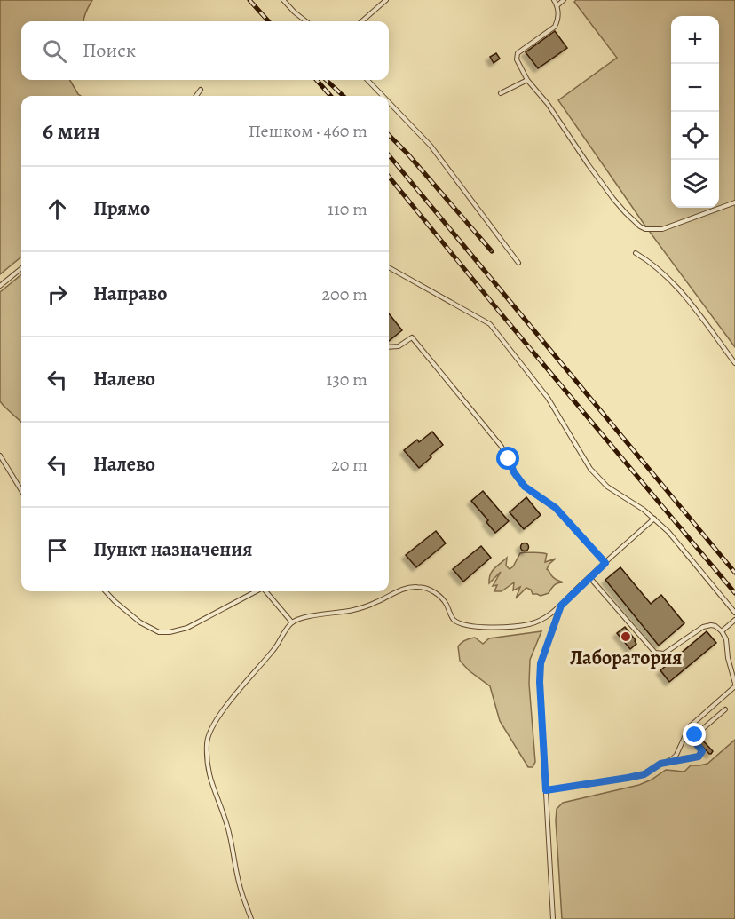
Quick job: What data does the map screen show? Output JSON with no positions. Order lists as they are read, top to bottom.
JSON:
{
  "places": ["Лаборатория"],
  "page": {
    "map_buttons": ["+", "−"],
    "search": "Поиск",
    "heading": ["6 мин", "Пешком · 460 m"],
    "list": [
      ["Прямо", "110 m"],
      ["Направо", "200 m"],
      ["Налево", "130 m"],
      ["Налево", "20 m"],
      "Пункт назначения"
    ]
  }
}
